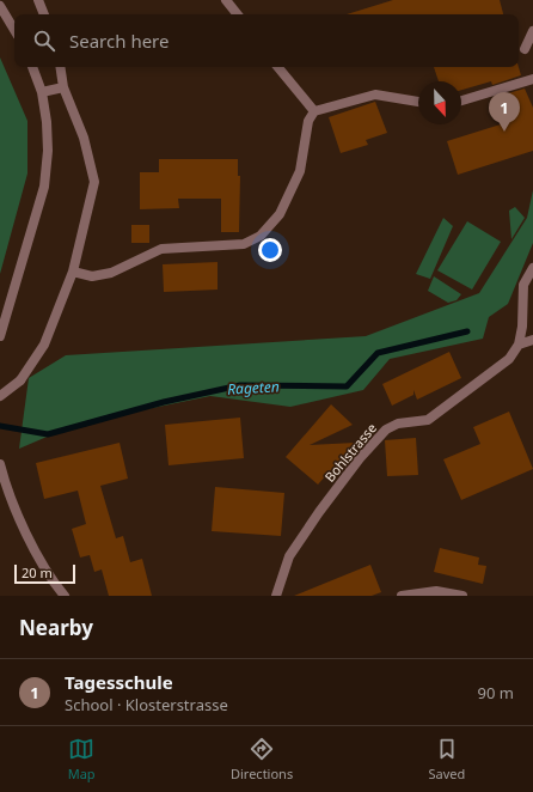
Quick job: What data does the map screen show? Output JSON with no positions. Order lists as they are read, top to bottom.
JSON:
{
  "streets": {
    "street": ["Bohlstrasse"]
  },
  "water": ["Rageten"],
  "scale_bar": "20 m",
  "north": "bottom",
  "page": {
    "search": "Search here",
    "pins": "1",
    "scale": "20 m",
    "heading": "Nearby",
    "list": [
      {
        "mark": "1",
        "name": "Tagesschule",
        "note": "School · Klosterstrasse",
        "value": "90 m"
      }
    ],
    "nav": ["Map", "Directions", "Saved"]
  }
}
